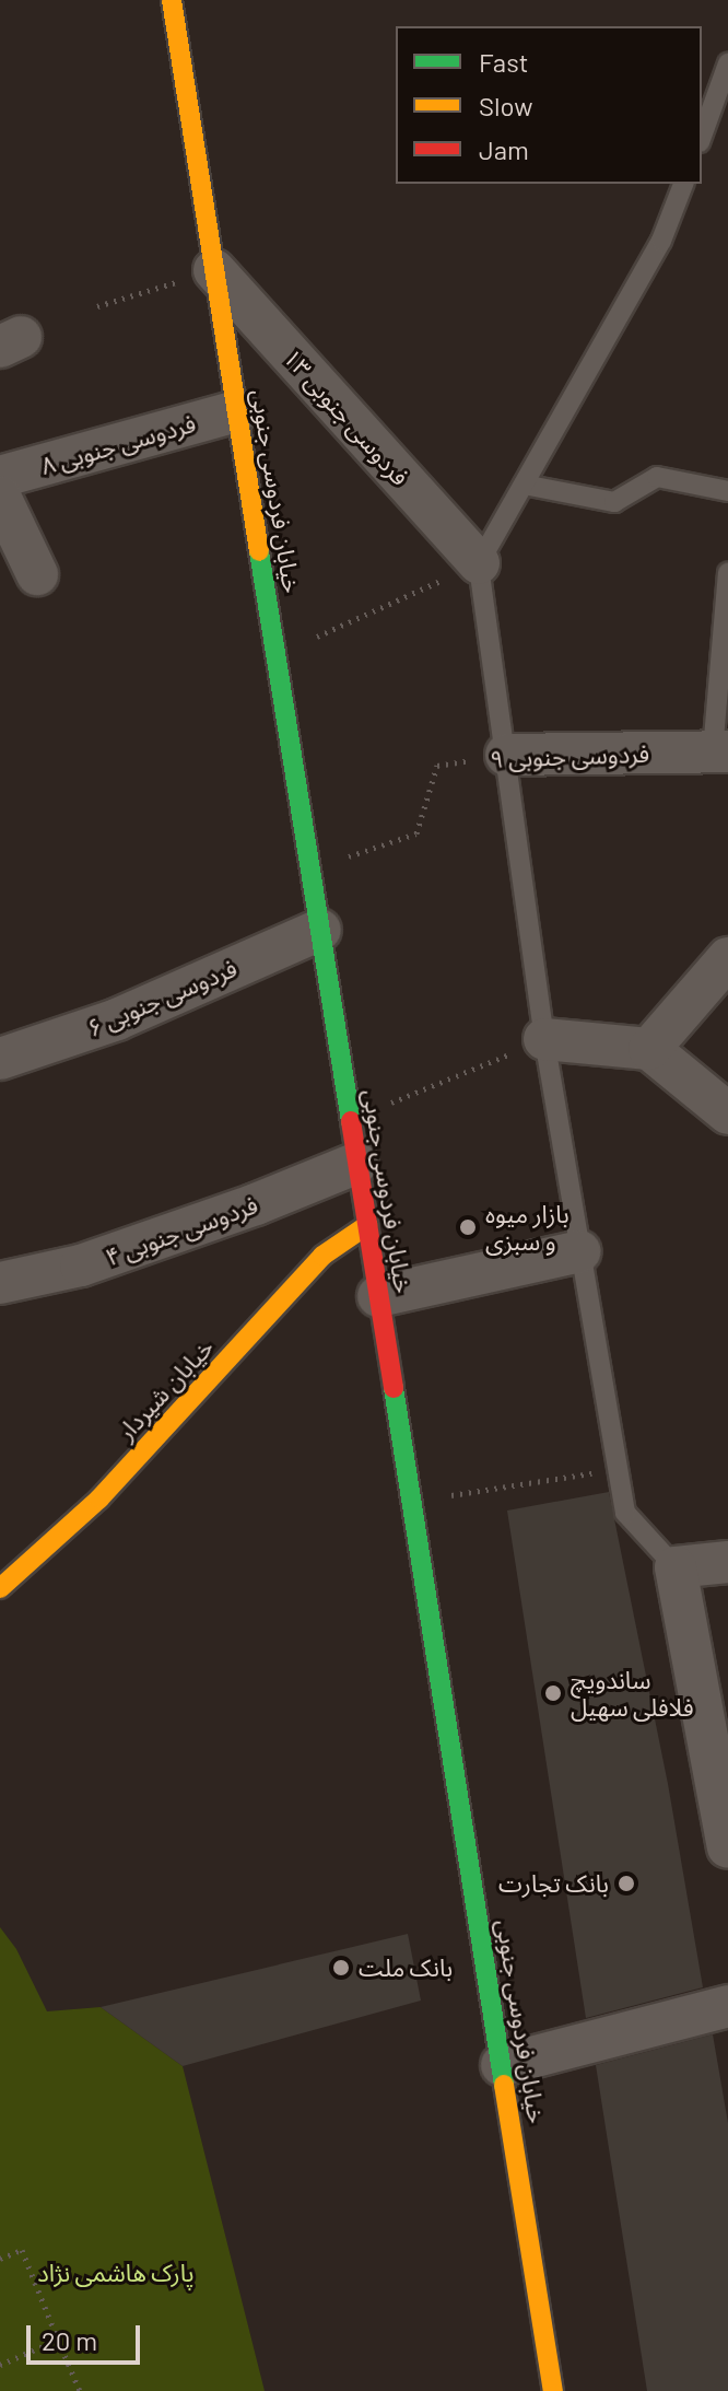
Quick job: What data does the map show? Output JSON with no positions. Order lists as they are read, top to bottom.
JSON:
{
  "streets": {
    "main road": ["خیابان فردوسی جنوبی", "خیابان شیردار"],
    "street": [
      "فردوسی جنوبی ۱۳",
      "فردوسی جنوبی ۸",
      "فردوسی جنوبی ۹",
      "فردوسی جنوبی ۶",
      "فردوسی جنوبی ۴"
    ]
  },
  "crossings": [
    ["فردوسی جنوبی ۱۳", "خیابان فردوسی جنوبی"],
    ["فردوسی جنوبی ۸", "خیابان فردوسی جنوبی"],
    ["خیابان فردوسی جنوبی", "فردوسی جنوبی ۹"],
    ["خیابان فردوسی جنوبی", "فردوسی جنوبی ۶"],
    ["خیابان فردوسی جنوبی", "فردوسی جنوبی ۴"],
    ["خیابان فردوسی جنوبی", "خیابان شیردار"]
  ],
  "parks": ["پارک هاشمی نژاد"],
  "places": [
    "بازار میوه و سبزی",
    "ساندویچ فلافلی سهیل",
    "بانک تجارت",
    "بانک ملت"
  ],
  "legend": ["Fast", "Slow", "Jam"],
  "scale_bar": "20 m"
}
